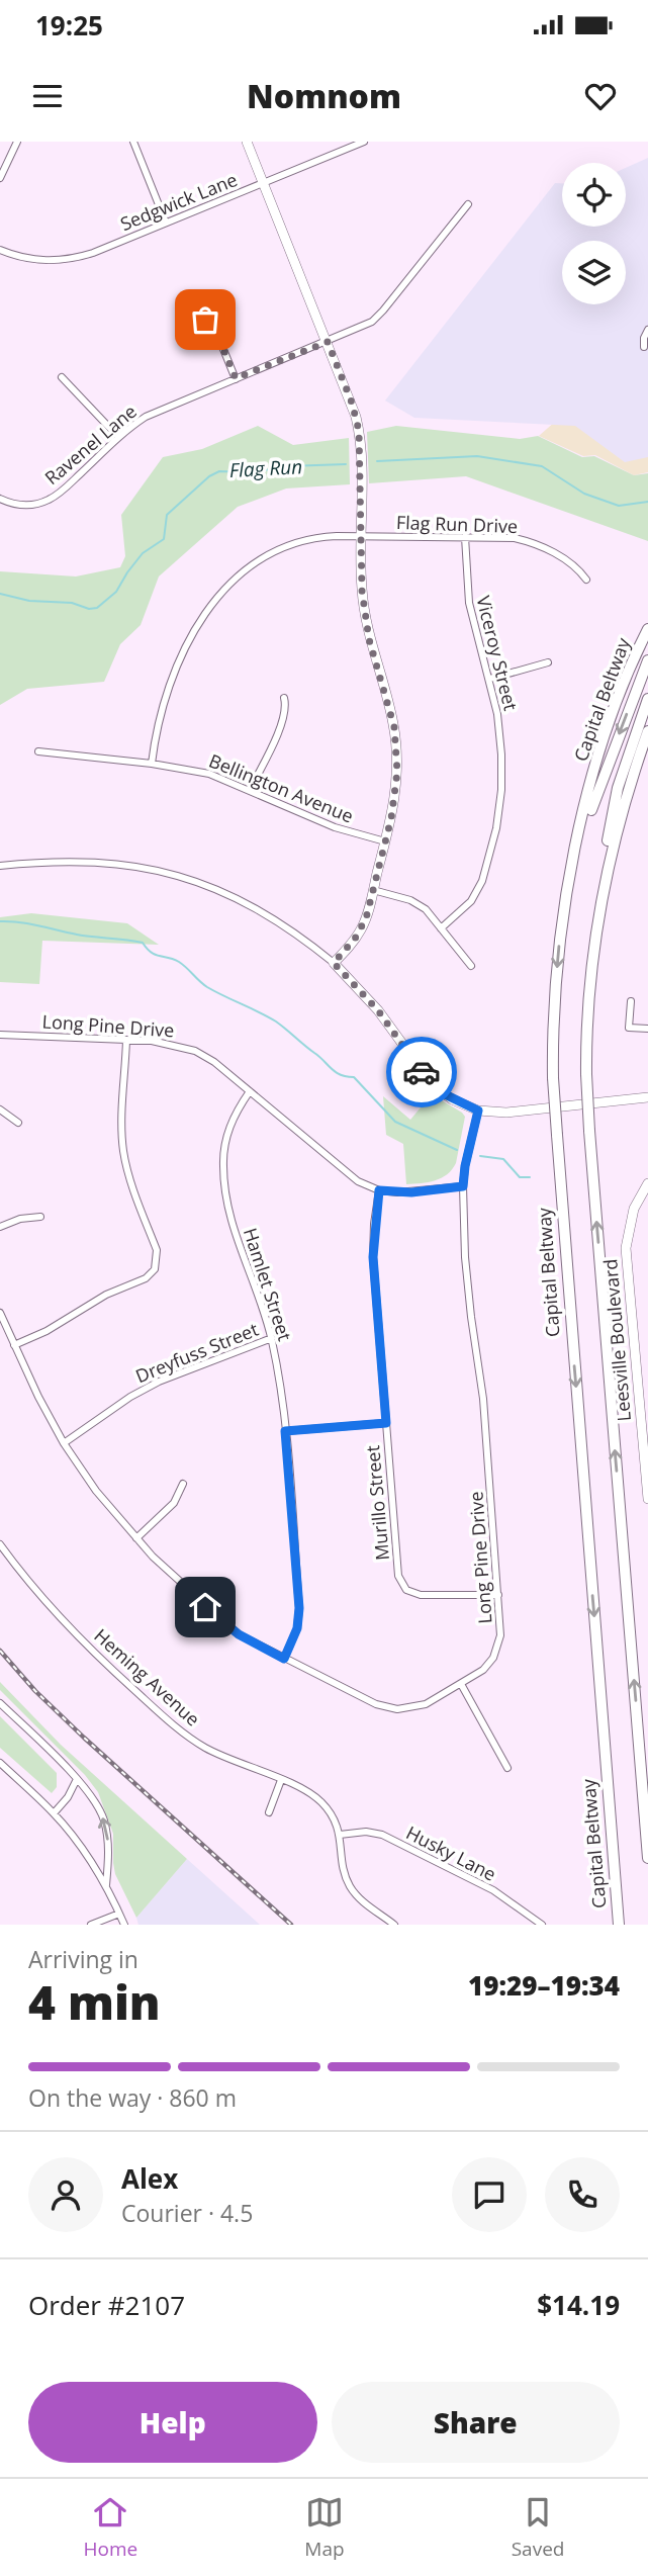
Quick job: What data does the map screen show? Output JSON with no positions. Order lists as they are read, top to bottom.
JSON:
{
  "streets": {
    "highway": ["Capital Beltway"],
    "street": [
      "Sedgwick Lane",
      "Ravenel Lane",
      "Flag Run Drive",
      "Viceroy Street",
      "Bellington Avenue",
      "Long Pine Drive",
      "Hamlet Street",
      "Leesville Boulevard",
      "Dreyfuss Street",
      "Murillo Street",
      "Heming Avenue",
      "Husky Lane"
    ]
  },
  "crossings": [
    ["Flag Run Drive", "Viceroy Street"],
    ["Flag Run Drive", "Bellington Avenue"],
    ["Long Pine Drive", "Hamlet Street"],
    ["Long Pine Drive", "Dreyfuss Street"],
    ["Long Pine Drive", "Murillo Street"],
    ["Hamlet Street", "Dreyfuss Street"],
    ["Heming Avenue", "Husky Lane"]
  ],
  "water": ["Flag Run"],
  "page": {
    "status": "19:25",
    "header": "Nomnom",
    "heading": ["4 min", "Arriving in", "19:29–19:34"],
    "panel": [
      "Alex",
      "Courier · 4.5",
      "Order #2107",
      "$14.19"
    ],
    "bar": "On the way · 860 m",
    "buttons": ["Help", "Share"],
    "tabs": ["Home", "Map", "Saved"]
  }
}
